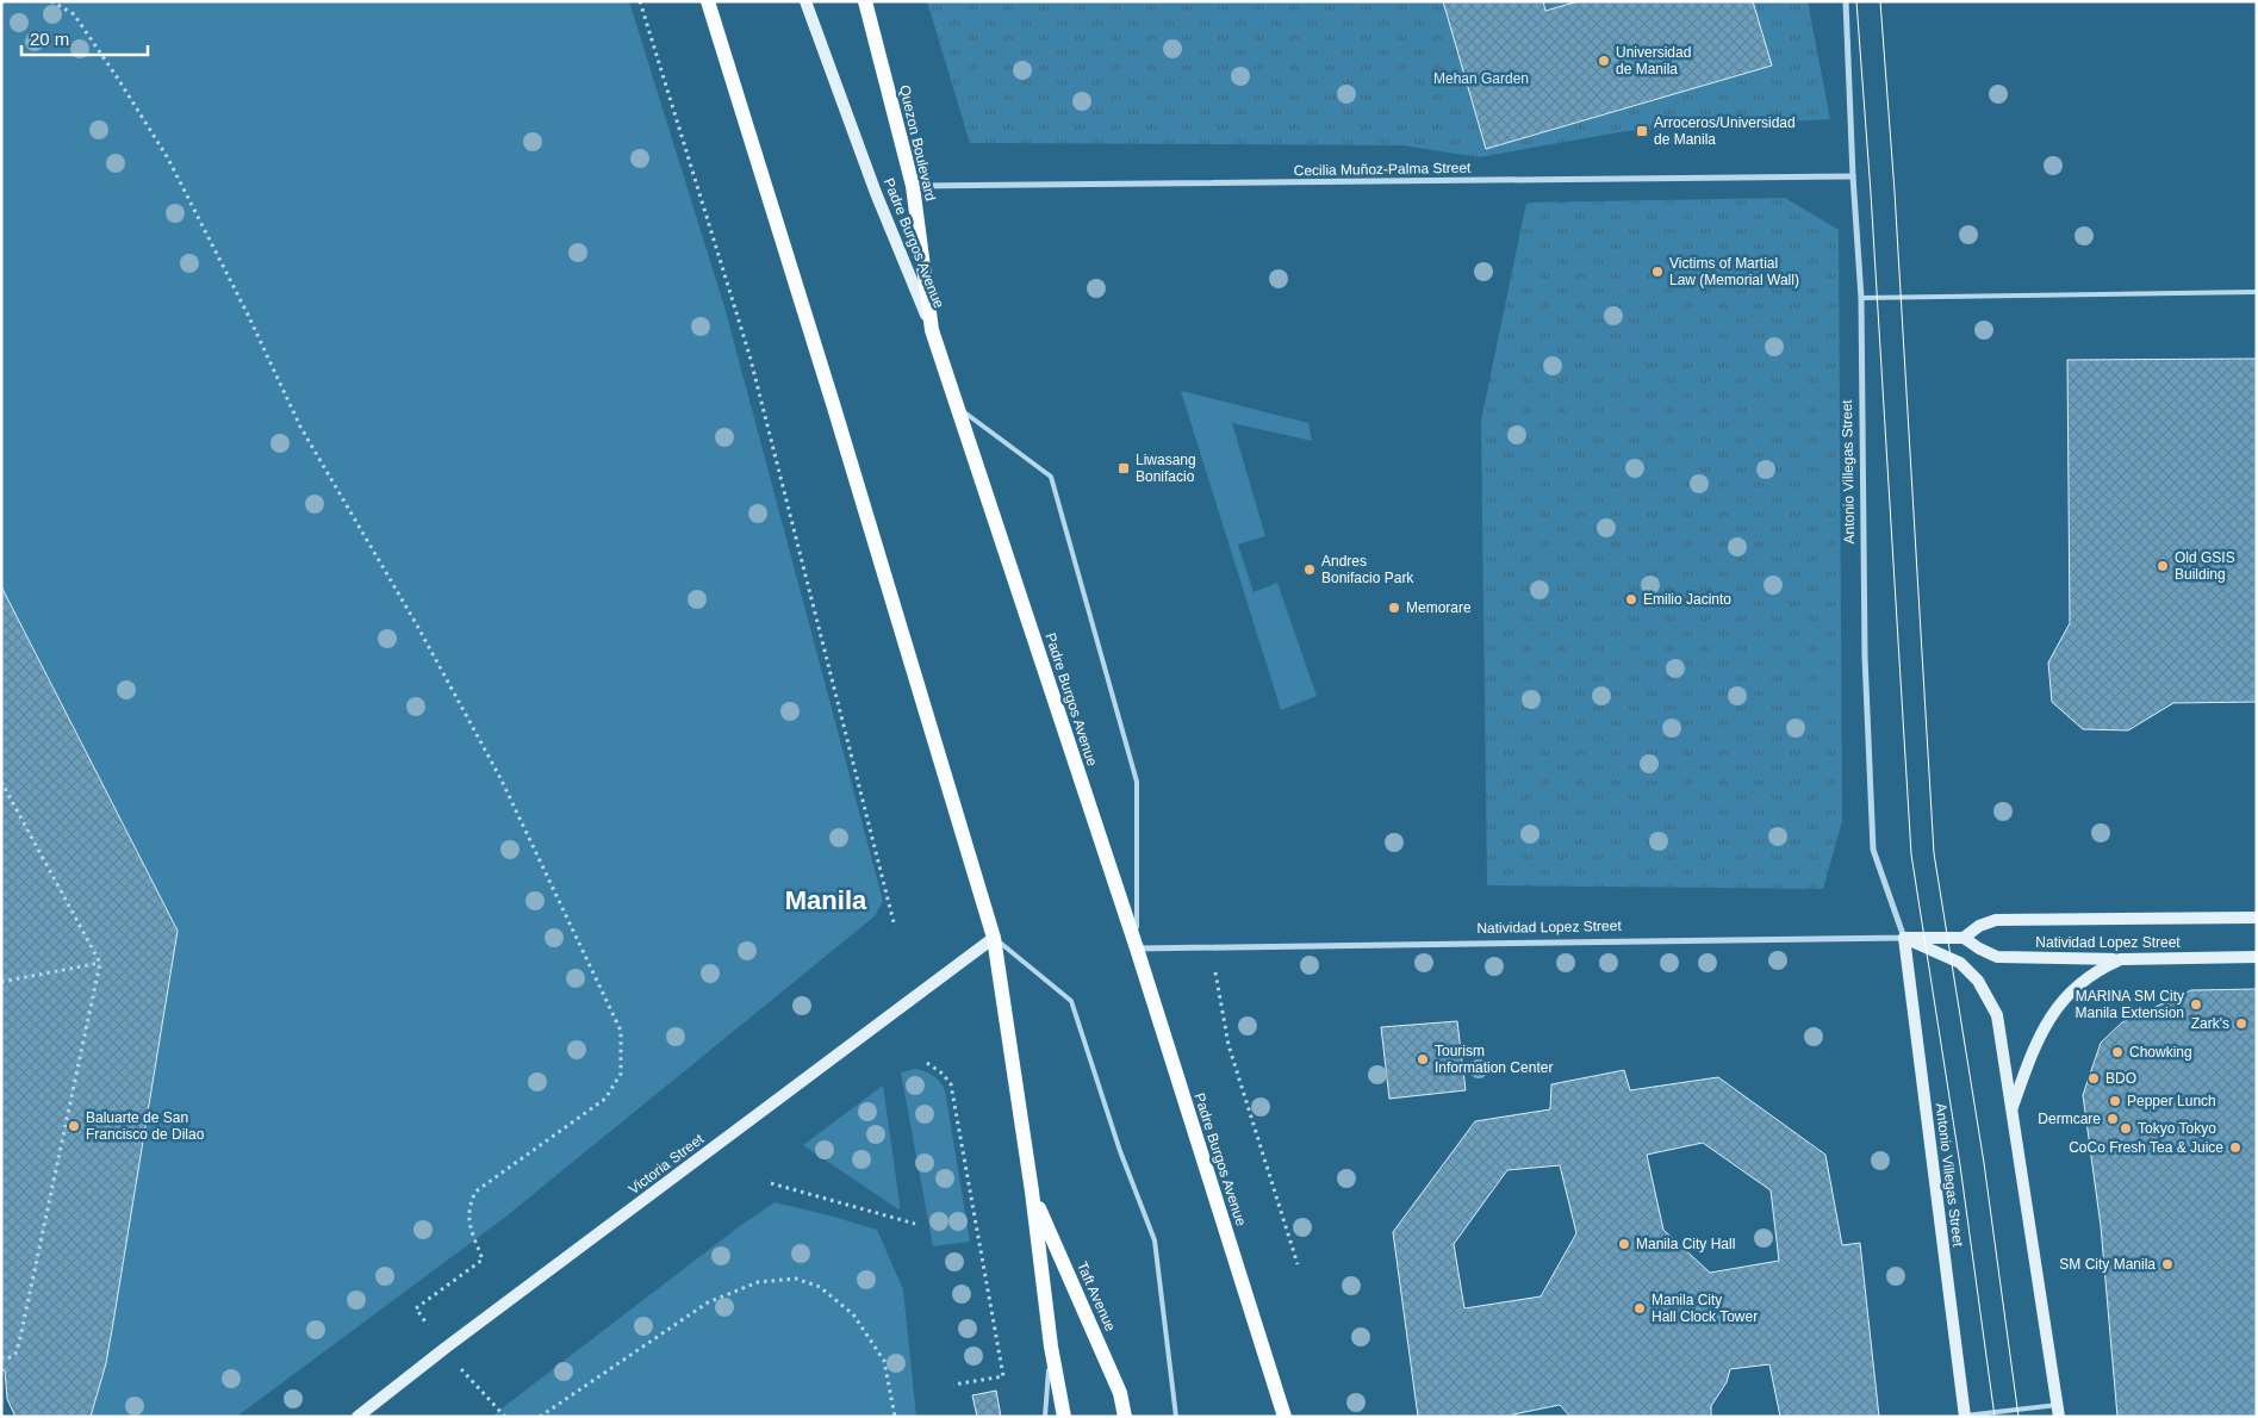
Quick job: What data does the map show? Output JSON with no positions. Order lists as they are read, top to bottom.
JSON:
{
  "streets": {
    "main road": ["Quezon Boulevard", "Padre Burgos Avenue", "Taft Avenue"],
    "street": [
      "Cecilia Muñoz-Palma Street",
      "Antonio Villegas Street",
      "Natividad Lopez Street",
      "Victoria Street"
    ]
  },
  "crossings": [
    ["Quezon Boulevard", "Cecilia Muñoz-Palma Street"],
    ["Quezon Boulevard", "Padre Burgos Avenue"],
    ["Cecilia Muñoz-Palma Street", "Antonio Villegas Street"],
    ["Padre Burgos Avenue", "Natividad Lopez Street"],
    ["Antonio Villegas Street", "Natividad Lopez Street"]
  ],
  "districts": ["Manila"],
  "parks": ["Mehan Garden"],
  "places": {
    "other": [
      "Universidad de Manila",
      "Victims of Martial Law (Memorial Wall)",
      "Old GSIS Building",
      "Andres Bonifacio Park",
      "Emilio Jacinto",
      "Memorare",
      "MARINA SM City Manila Extension",
      "Zark's",
      "Chowking",
      "Tourism Information Center",
      "BDO",
      "Pepper Lunch",
      "Dermcare",
      "Baluarte de San Francisco de Dilao",
      "Tokyo Tokyo",
      "CoCo Fresh Tea & Juice",
      "Manila City Hall",
      "SM City Manila",
      "Manila City Hall Clock Tower"
    ],
    "transit": ["Arroceros/Universidad de Manila", "Liwasang Bonifacio"]
  },
  "scale_bar": "20 m"
}
